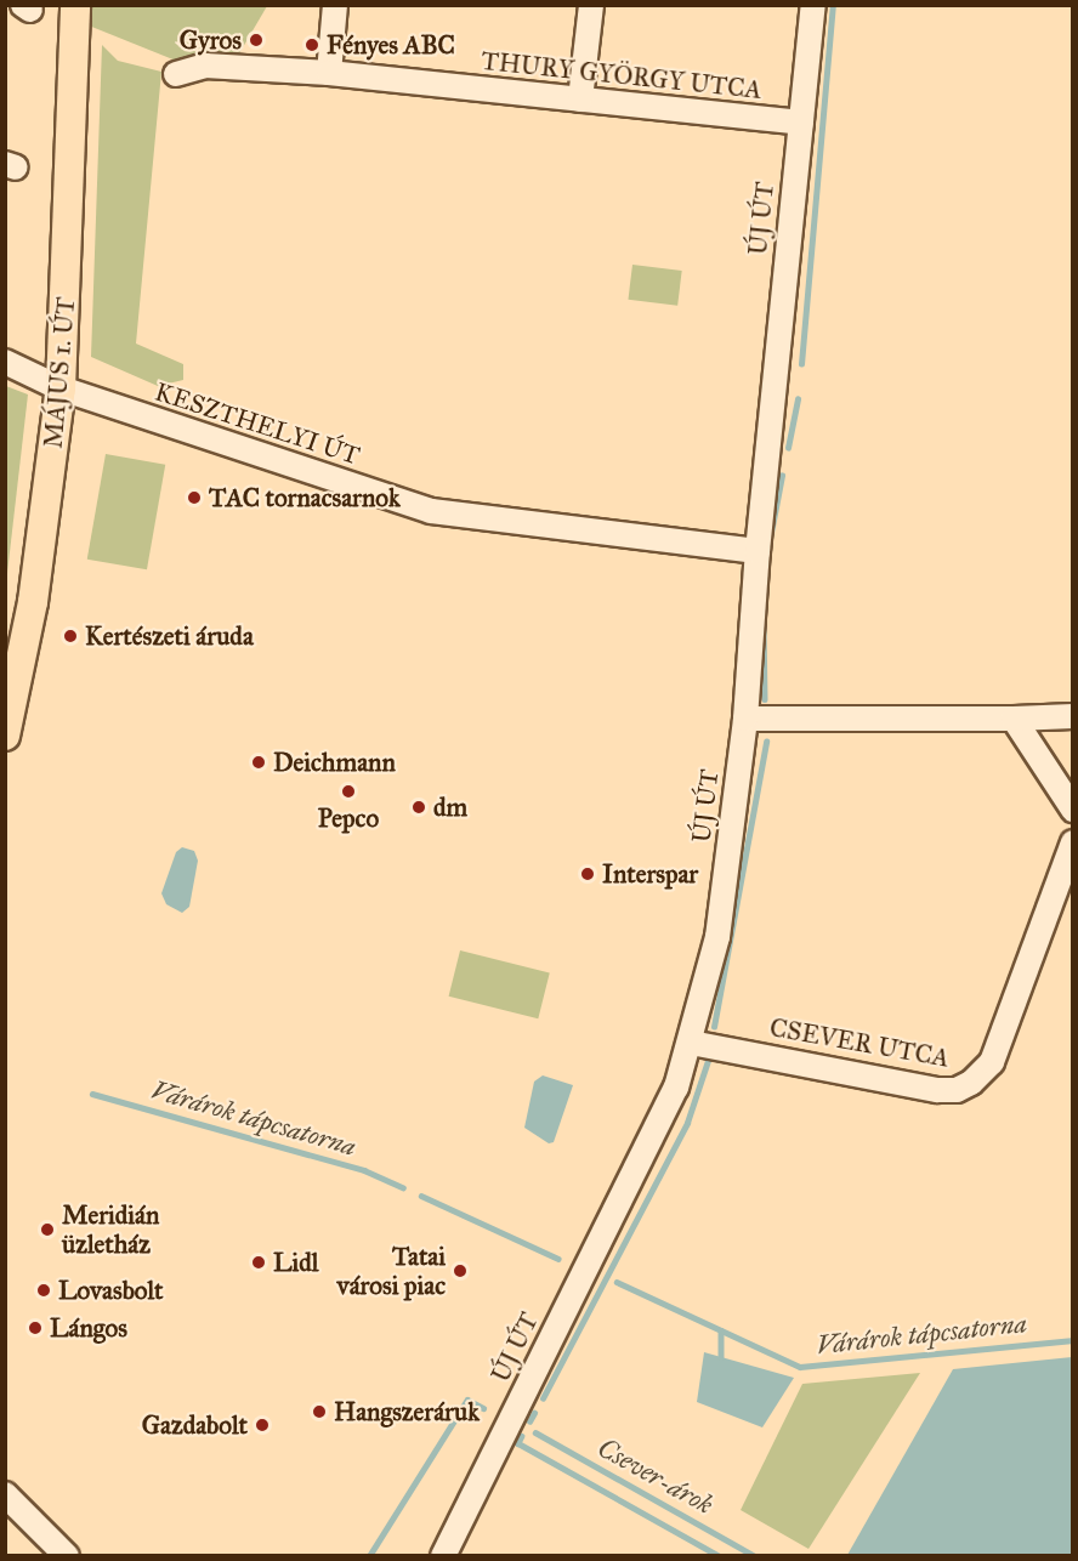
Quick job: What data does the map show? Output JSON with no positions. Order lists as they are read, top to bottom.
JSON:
{
  "streets": {
    "main road": ["MÁJUS 1. ÚT"],
    "street": [
      "THURY GYÖRGY UTCA",
      "ÚJ ÚT",
      "KESZTHELYI ÚT",
      "CSEVER UTCA"
    ]
  },
  "crossings": [
    ["THURY GYÖRGY UTCA", "ÚJ ÚT"],
    ["ÚJ ÚT", "KESZTHELYI ÚT"],
    ["ÚJ ÚT", "CSEVER UTCA"],
    ["MÁJUS 1. ÚT", "KESZTHELYI ÚT"]
  ],
  "water": ["Várárok tápcsatorna", "Csever-árok"],
  "places": [
    "Gyros",
    "Fényes ABC",
    "TAC tornacsarnok",
    "Kertészeti áruda",
    "Deichmann",
    "Pepco",
    "dm",
    "Interspar",
    "Meridián üzletház",
    "Lidl",
    "Tatai városi piac",
    "Lovasbolt",
    "Lángos",
    "Hangszeráruk",
    "Gazdabolt"
  ]
}
